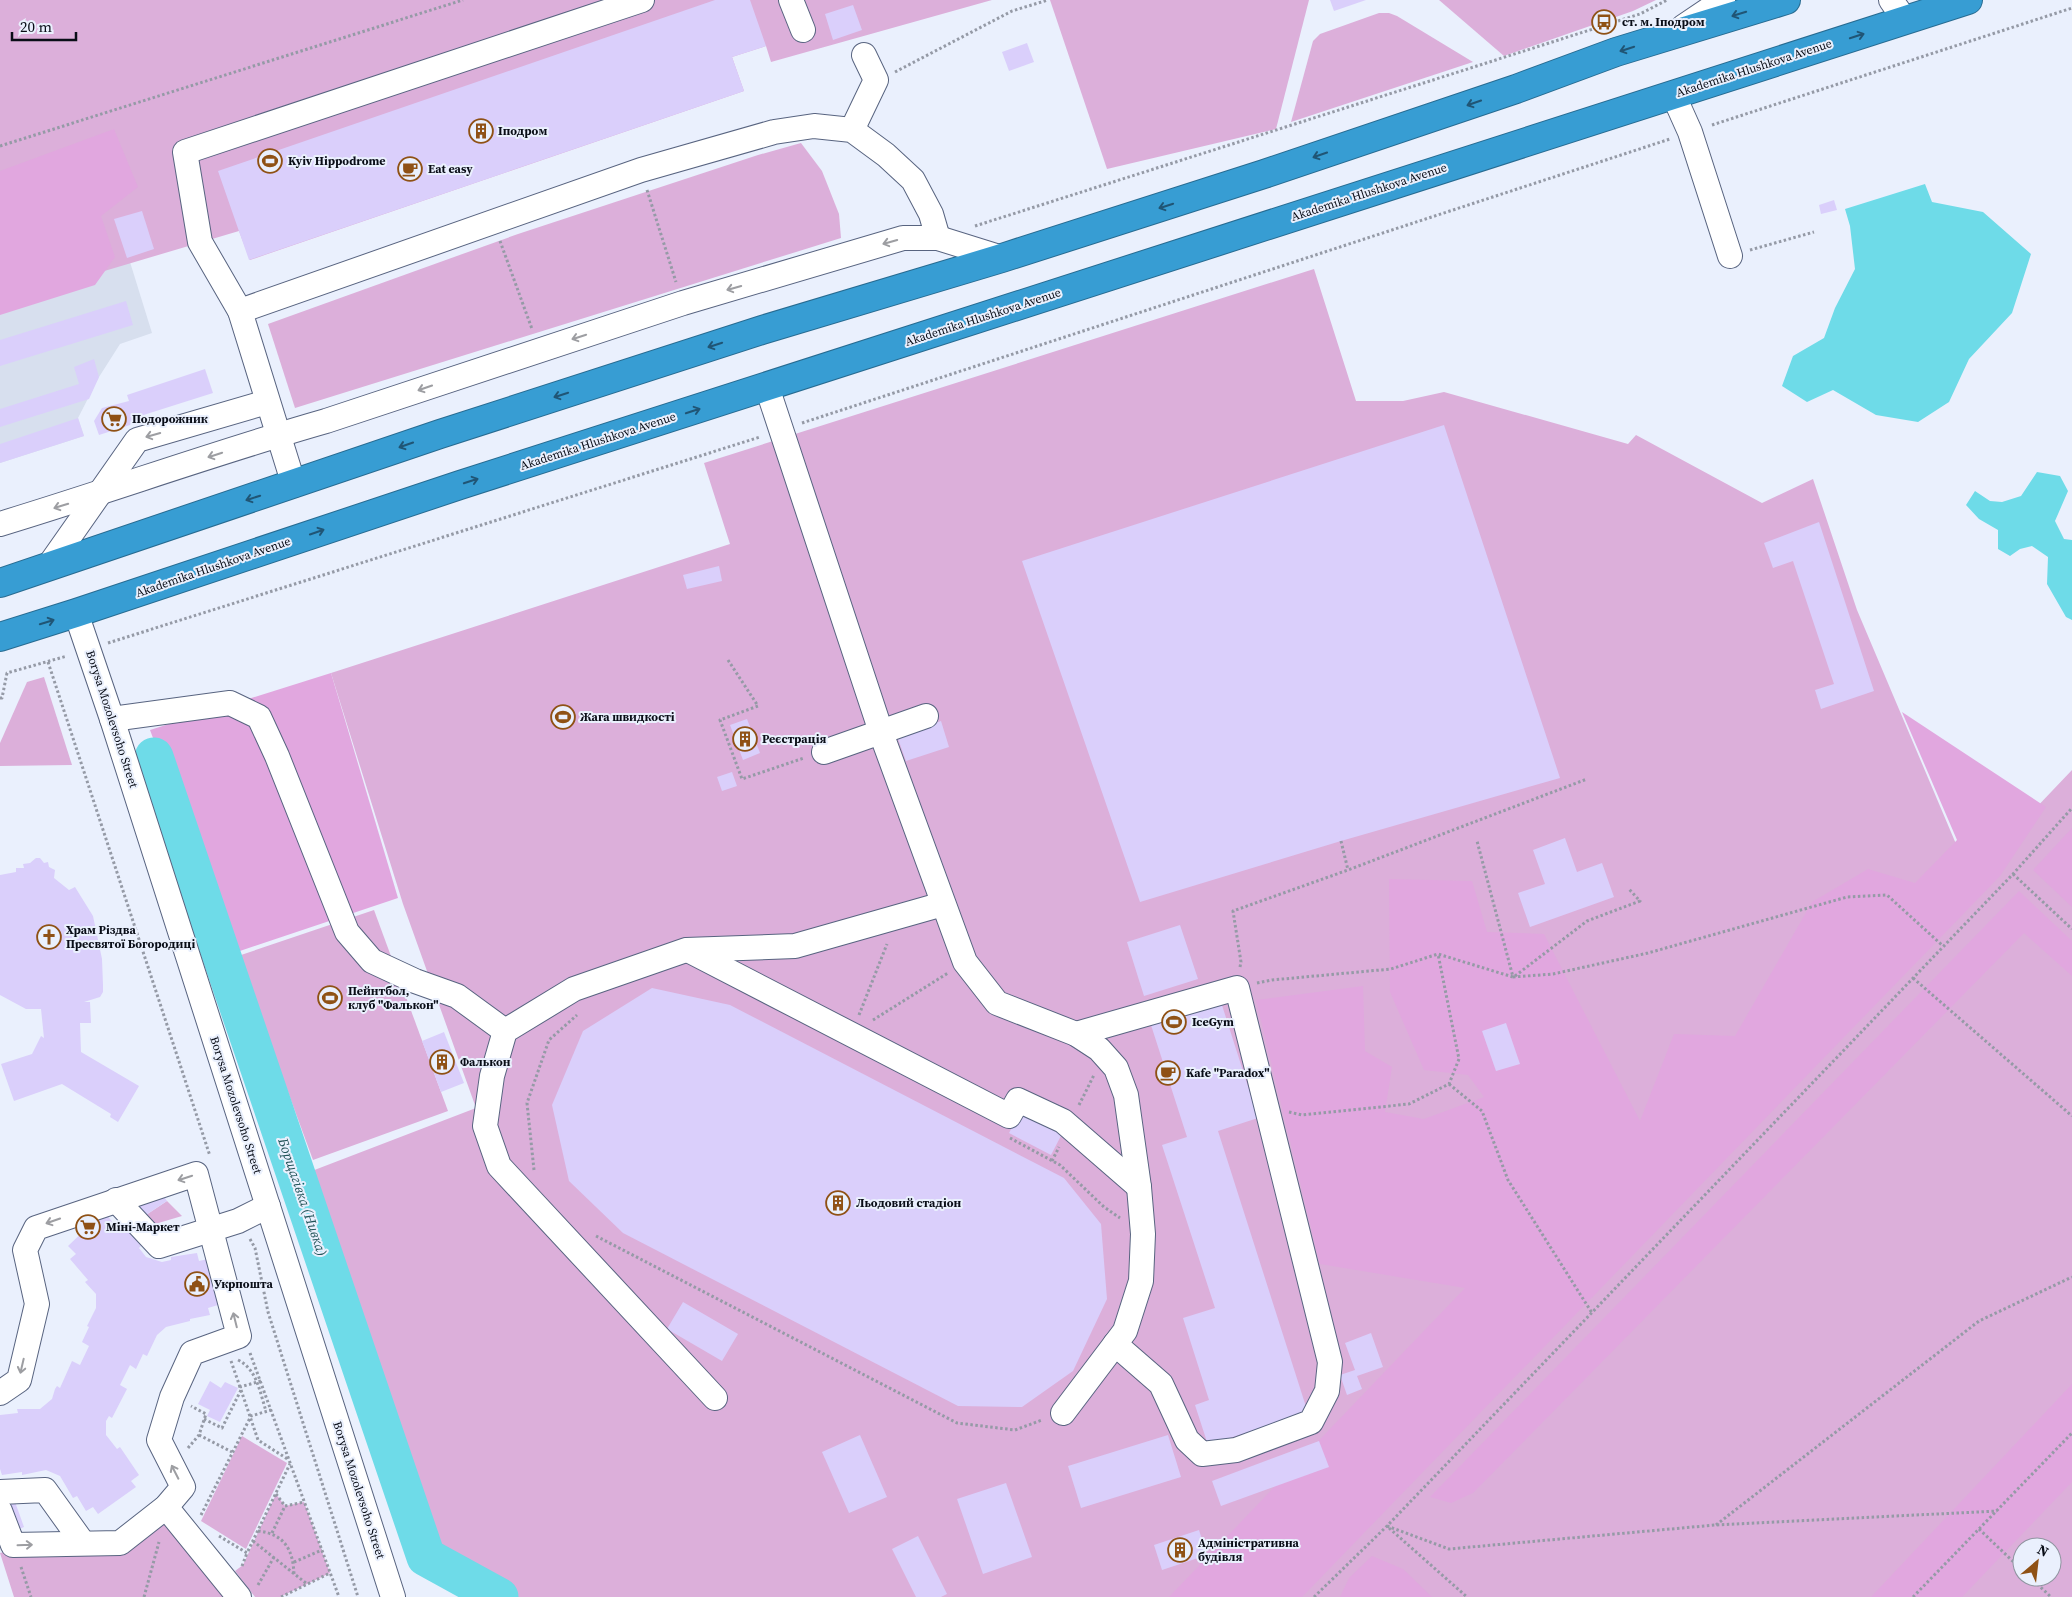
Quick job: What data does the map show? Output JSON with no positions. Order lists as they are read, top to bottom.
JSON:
{
  "streets": {
    "highway": ["Akademika Hlushkova Avenue"],
    "street": ["Borysa Mozolevsoho Street"]
  },
  "crossings": [
    ["Akademika Hlushkova Avenue", "Borysa Mozolevsoho Street"]
  ],
  "water": ["Борщагівка (Нивка)"],
  "places": {
    "bus stop": ["ст. м. Іподром"],
    "building": [
      "Іподром",
      "Реєстрація",
      "Фалькон",
      "Льодовий стадіон",
      "Адміністративна будівля"
    ],
    "sports": [
      "Kyiv Hippodrome",
      "Жага швидкості",
      "Пейнтбол, клуб \"Фалькон\"",
      "IceGym"
    ],
    "cafe": ["Eat easy", "Kafe \"Paradox\""],
    "supermarket": ["Подорожник", "Міні-Маркет"],
    "church": ["Храм Різдва Пресвятої Богородиці"],
    "public building": ["Укрпошта"]
  },
  "scale_bar": "20 m",
  "north": "top right"
}
